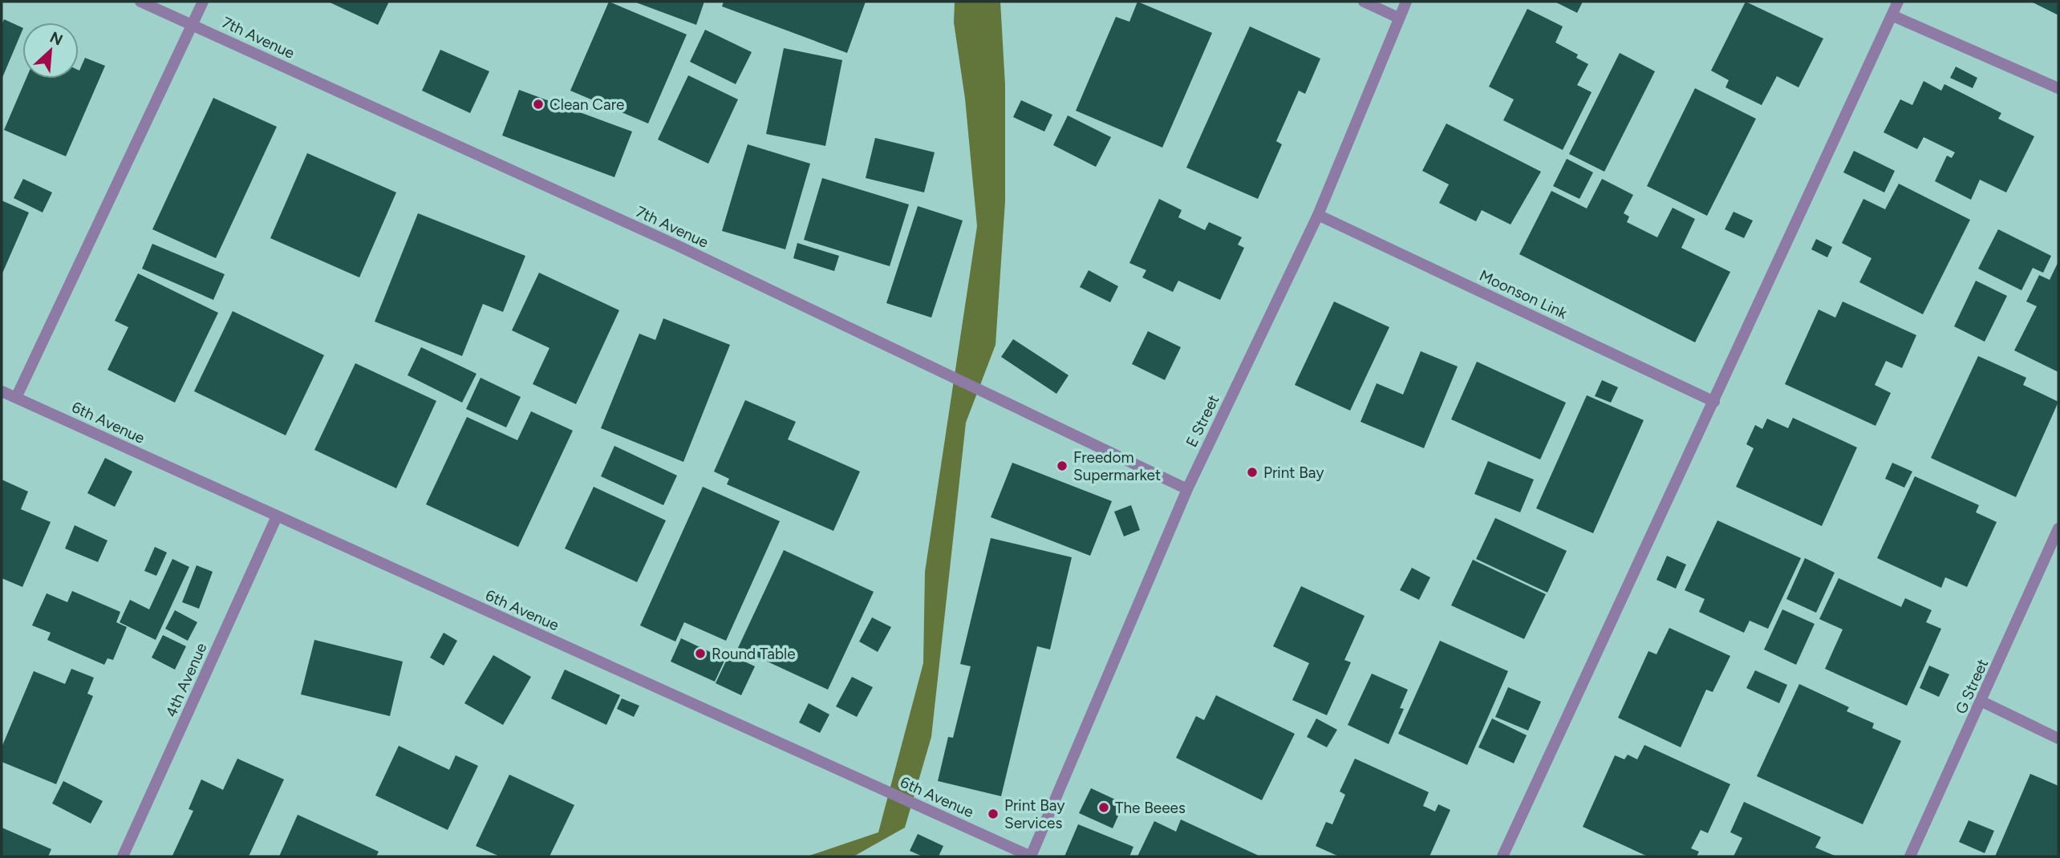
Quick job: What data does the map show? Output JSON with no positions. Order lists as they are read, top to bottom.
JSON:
{
  "streets": {
    "street": [
      "7th Avenue",
      "Moonson Link",
      "E Street",
      "6th Avenue",
      "4th Avenue",
      "G Street"
    ]
  },
  "crossings": [
    ["7th Avenue", "E Street"],
    ["Moonson Link", "E Street"],
    ["E Street", "6th Avenue"],
    ["6th Avenue", "4th Avenue"]
  ],
  "places": [
    "Clean Care",
    "Freedom Supermarket",
    "Print Bay",
    "Round Table",
    "The Beees",
    "Print Bay Services"
  ],
  "north": "top right"
}
